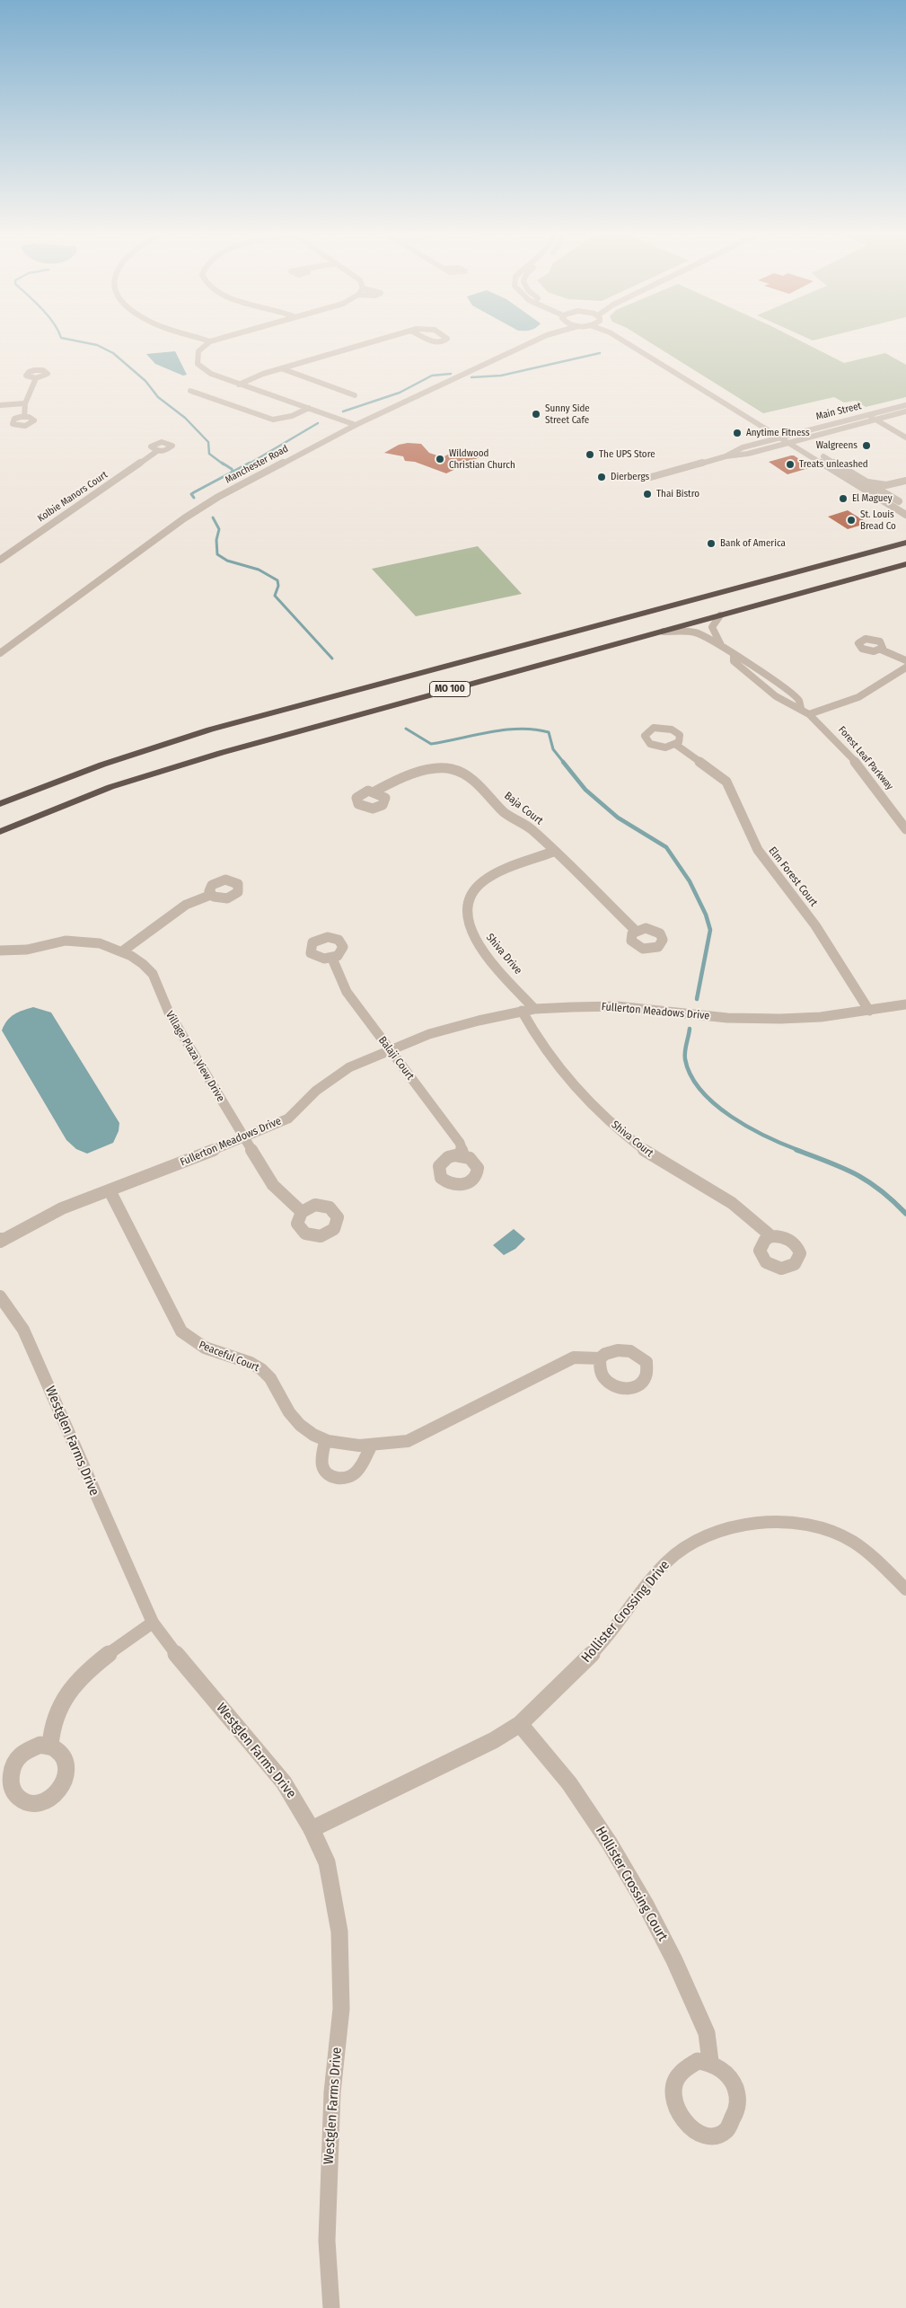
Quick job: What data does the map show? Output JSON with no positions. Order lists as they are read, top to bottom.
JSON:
{
  "streets": {
    "highway": ["MO 100"],
    "street": [
      "Main Street",
      "Manchester Road",
      "Kolbie Manors Court",
      "Forest Leaf Parkway",
      "Baja Court",
      "Elm Forest Court",
      "Shiva Drive",
      "Fullerton Meadows Drive",
      "Village Plaza View Drive",
      "Balaji Court",
      "Shiva Court",
      "Peaceful Court",
      "Westglen Farms Drive",
      "Hollister Crossing Drive",
      "Hollister Crossing Court"
    ]
  },
  "crossings": [
    ["MO 100", "Forest Leaf Parkway"],
    ["Baja Court", "Shiva Drive"],
    ["Elm Forest Court", "Fullerton Meadows Drive"],
    ["Shiva Drive", "Fullerton Meadows Drive"],
    ["Fullerton Meadows Drive", "Village Plaza View Drive"],
    ["Fullerton Meadows Drive", "Balaji Court"],
    ["Fullerton Meadows Drive", "Shiva Court"],
    ["Fullerton Meadows Drive", "Peaceful Court"],
    ["Westglen Farms Drive", "Hollister Crossing Drive"],
    ["Hollister Crossing Drive", "Hollister Crossing Court"]
  ],
  "places": [
    "Sunny Side Street Cafe",
    "Anytime Fitness",
    "Walgreens",
    "The UPS Store",
    "Wildwood Christian Church",
    "Treats unleashed",
    "Dierbergs",
    "Thai Bistro",
    "El Maguey",
    "St. Louis Bread Co",
    "Bank of America"
  ]
}
